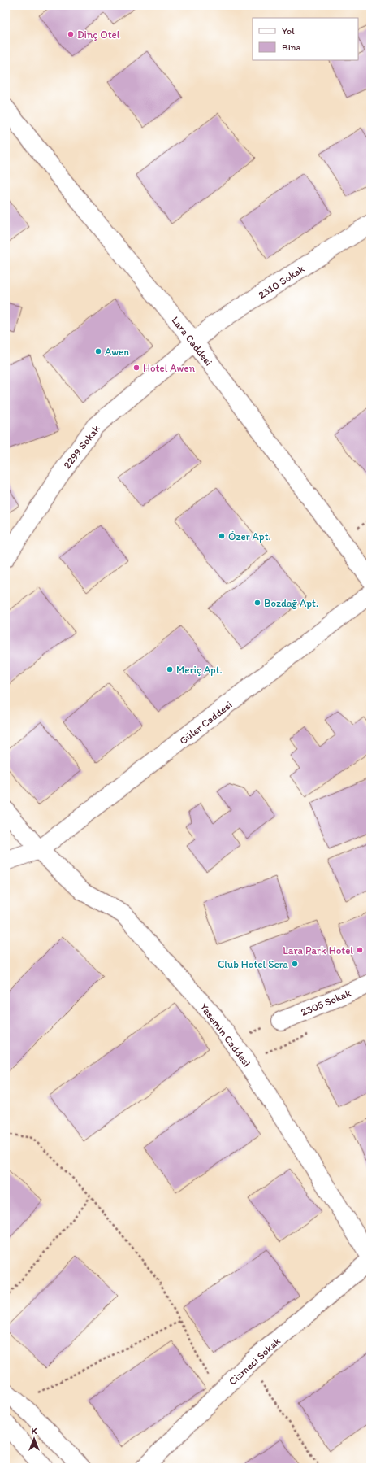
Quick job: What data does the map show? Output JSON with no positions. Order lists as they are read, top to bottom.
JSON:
{
  "streets": {
    "street": [
      "2310 Sokak",
      "Lara Caddesi",
      "2299 Sokak",
      "Güler Caddesi",
      "2305 Sokak",
      "Yasemin Caddesi",
      "Cizmeci Sokak"
    ]
  },
  "crossings": [
    ["2310 Sokak", "Lara Caddesi"],
    ["2310 Sokak", "2299 Sokak"],
    ["Lara Caddesi", "2299 Sokak"],
    ["Güler Caddesi", "Yasemin Caddesi"]
  ],
  "places": [
    "Dinç Otel",
    "Awen",
    "Hotel Awen",
    "Özer Apt.",
    "Bozdağ Apt.",
    "Meriç Apt.",
    "Lara Park Hotel",
    "Club Hotel Sera"
  ],
  "legend": ["Yol", "Bina"],
  "north": "top"
}
